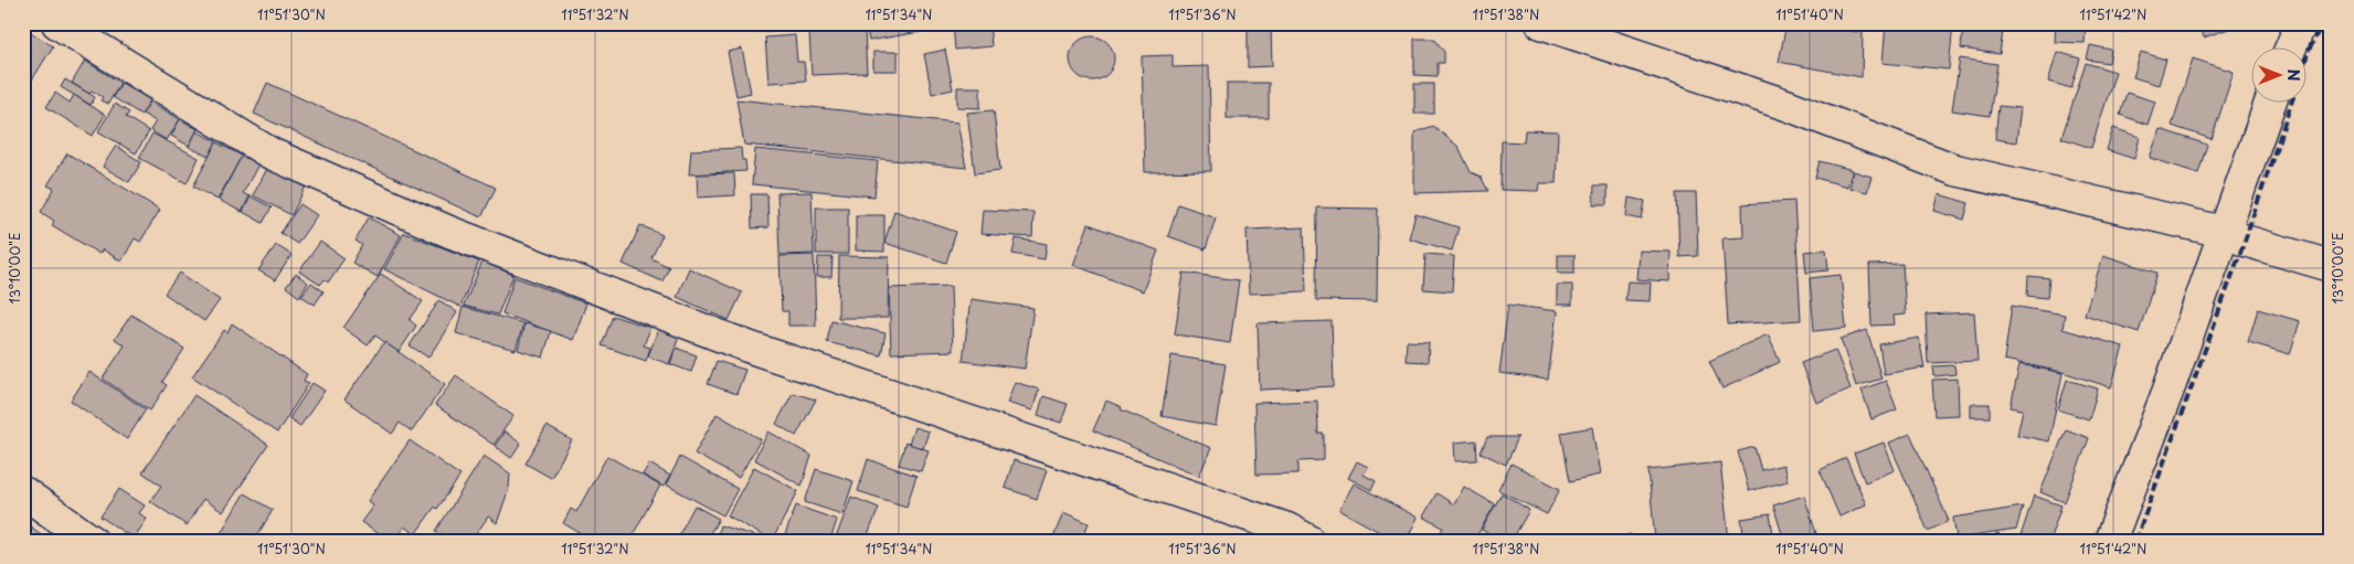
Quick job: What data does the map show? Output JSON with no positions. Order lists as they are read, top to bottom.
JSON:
{
  "north": "right",
  "coordinates": [
    "11°51'30\"N",
    "11°51'32\"N",
    "11°51'34\"N",
    "11°51'36\"N",
    "11°51'38\"N",
    "11°51'40\"N",
    "11°51'42\"N",
    "13°10'00\"E"
  ]
}
